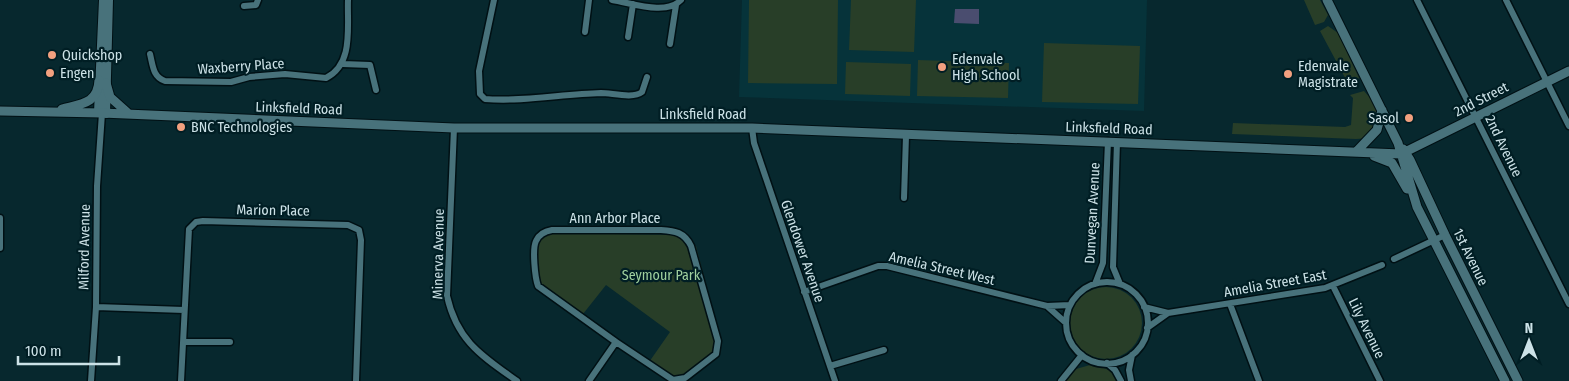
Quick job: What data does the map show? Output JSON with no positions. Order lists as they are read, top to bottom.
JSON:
{
  "streets": {
    "main road": ["2nd Street", "Linksfield Road", "1st Avenue"],
    "street": [
      "Waxberry Place",
      "2nd Avenue",
      "Marion Place",
      "Dunvegan Avenue",
      "Ann Arbor Place",
      "Milford Avenue",
      "Glendower Avenue",
      "Minerva Avenue",
      "Amelia Street West",
      "Amelia Street East",
      "Lily Avenue"
    ]
  },
  "crossings": [
    ["2nd Street", "Linksfield Road"],
    ["2nd Street", "2nd Avenue"],
    ["2nd Street", "1st Avenue"],
    ["Linksfield Road", "Dunvegan Avenue"],
    ["Linksfield Road", "Milford Avenue"],
    ["Linksfield Road", "Glendower Avenue"],
    ["Linksfield Road", "Minerva Avenue"],
    ["Linksfield Road", "1st Avenue"],
    ["Dunvegan Avenue", "Amelia Street West"],
    ["Dunvegan Avenue", "Amelia Street East"],
    ["Glendower Avenue", "Amelia Street West"],
    ["Amelia Street West", "Amelia Street East"],
    ["Amelia Street East", "Lily Avenue"]
  ],
  "parks": ["Seymour Park"],
  "places": [
    "Quickshop",
    "Edenvale High School",
    "Engen",
    "Edenvale Magistrate",
    "Sasol",
    "BNC Technologies"
  ],
  "scale_bar": "100 m",
  "north": "top"
}
